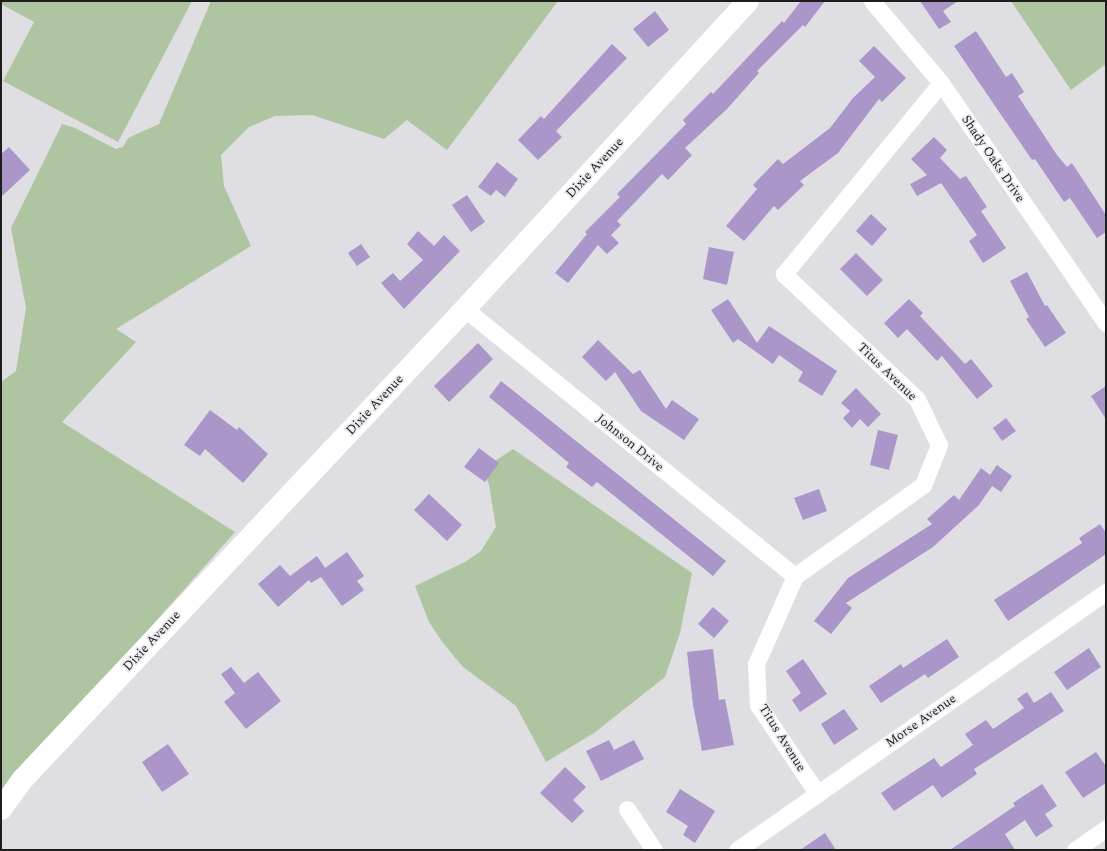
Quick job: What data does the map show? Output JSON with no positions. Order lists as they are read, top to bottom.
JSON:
{
  "streets": {
    "street": [
      "Shady Oaks Drive",
      "Dixie Avenue",
      "Titus Avenue",
      "Johnson Drive",
      "Morse Avenue"
    ]
  },
  "crossings": [
    ["Shady Oaks Drive", "Titus Avenue"],
    ["Dixie Avenue", "Johnson Drive"],
    ["Titus Avenue", "Johnson Drive"],
    ["Titus Avenue", "Morse Avenue"]
  ]
}
